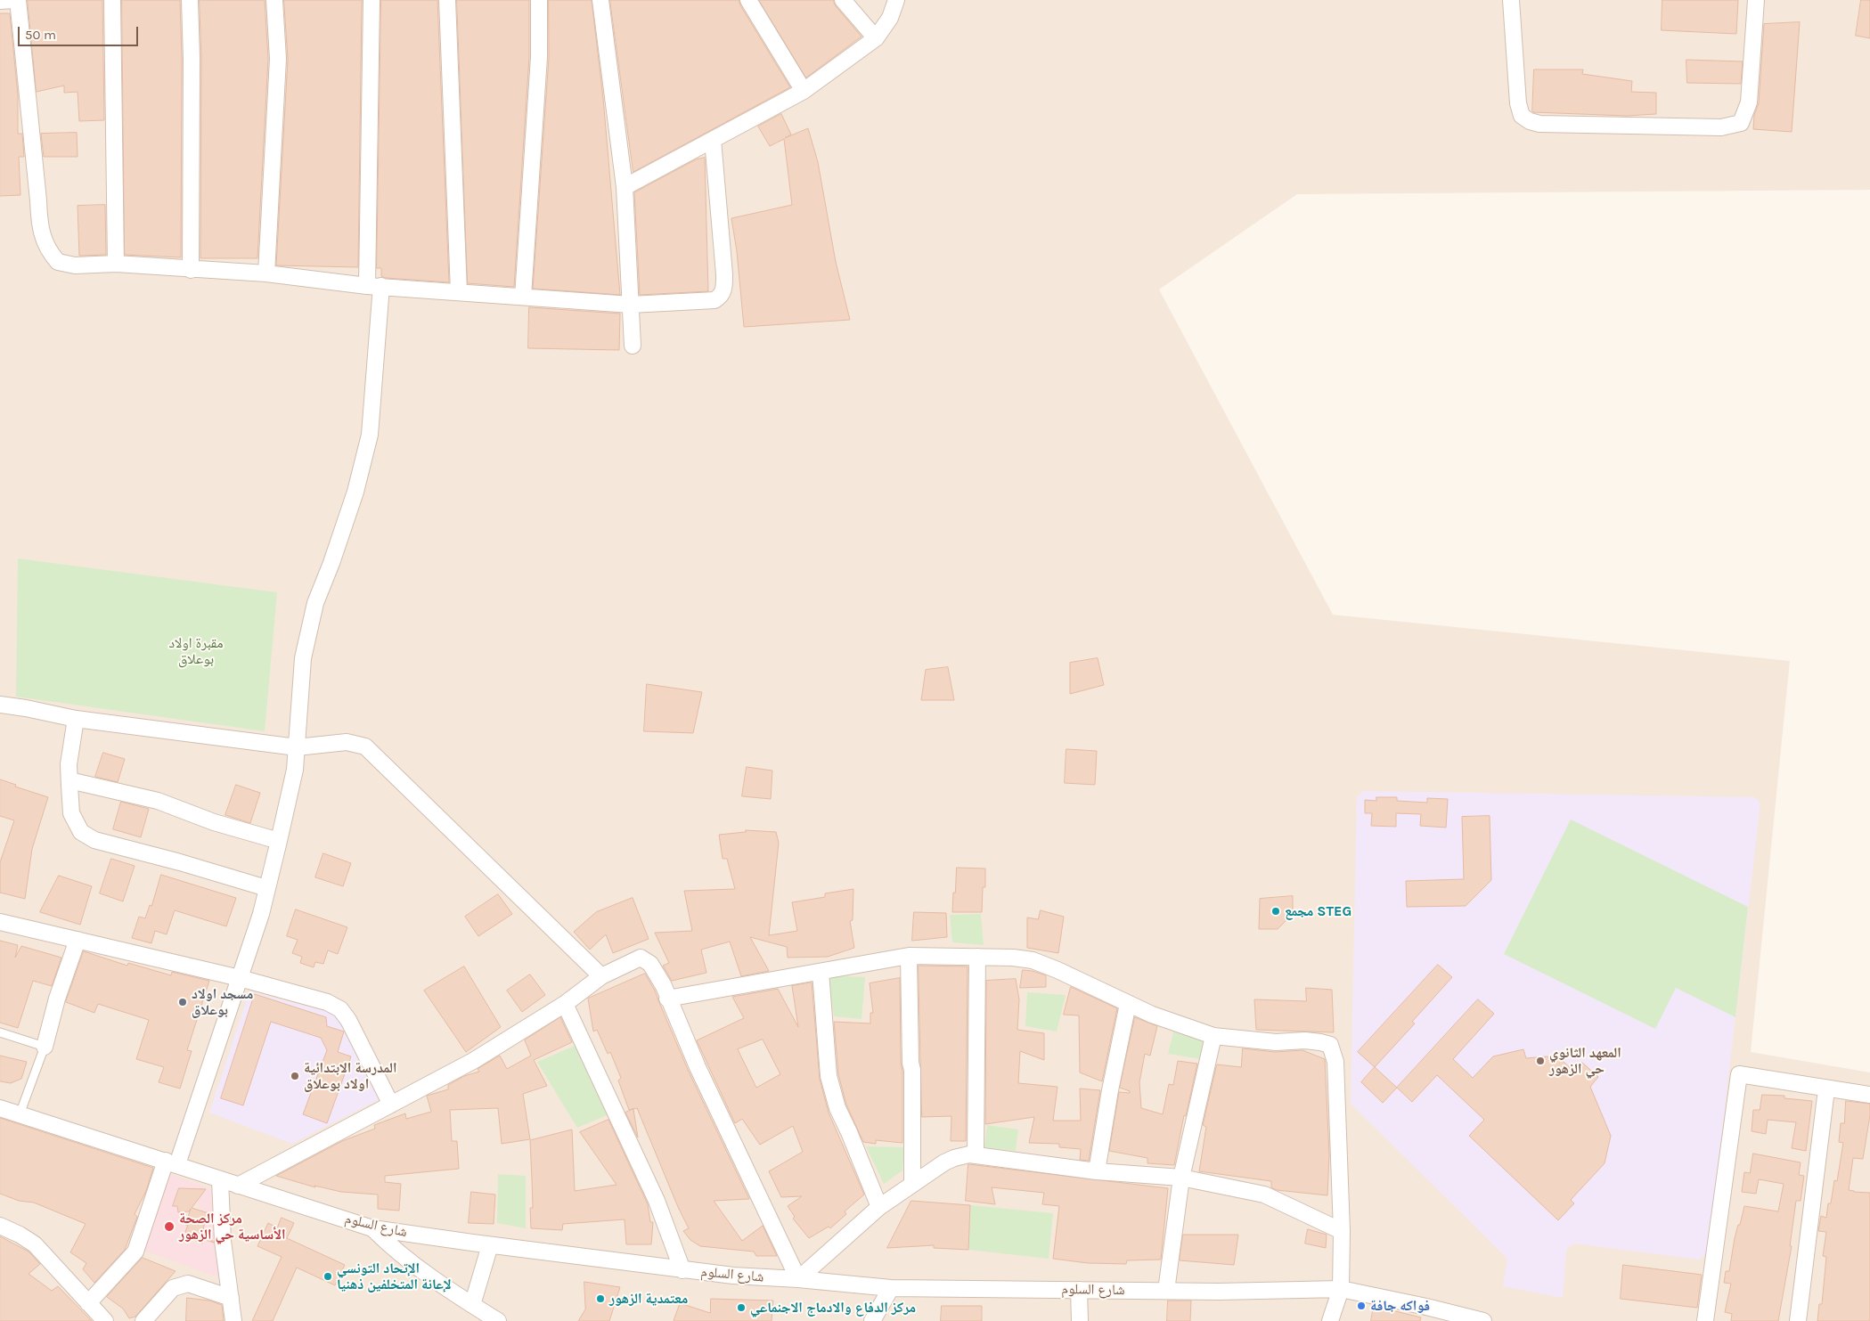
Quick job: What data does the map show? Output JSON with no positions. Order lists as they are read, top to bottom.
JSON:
{
  "streets": {
    "street": ["شارع السلوم"]
  },
  "parks": ["مقبرة اولاد بوعلاق"],
  "places": [
    "مجمع STEG",
    "مسجد اولاد بوعلاق",
    "المعهد الثانوي حي الزهور",
    "المدرسة الابتدائية اولاد بوعلاق",
    "مركز الصحة الأساسية حي الزهور",
    "الإتحاد التونسي لإعانة المتخلفين ذهنيا",
    "معتمدية الزهور",
    "فواكه جافة",
    "مركز الدفاع والادماج الاجنماعي"
  ],
  "scale_bar": "50 m"
}
